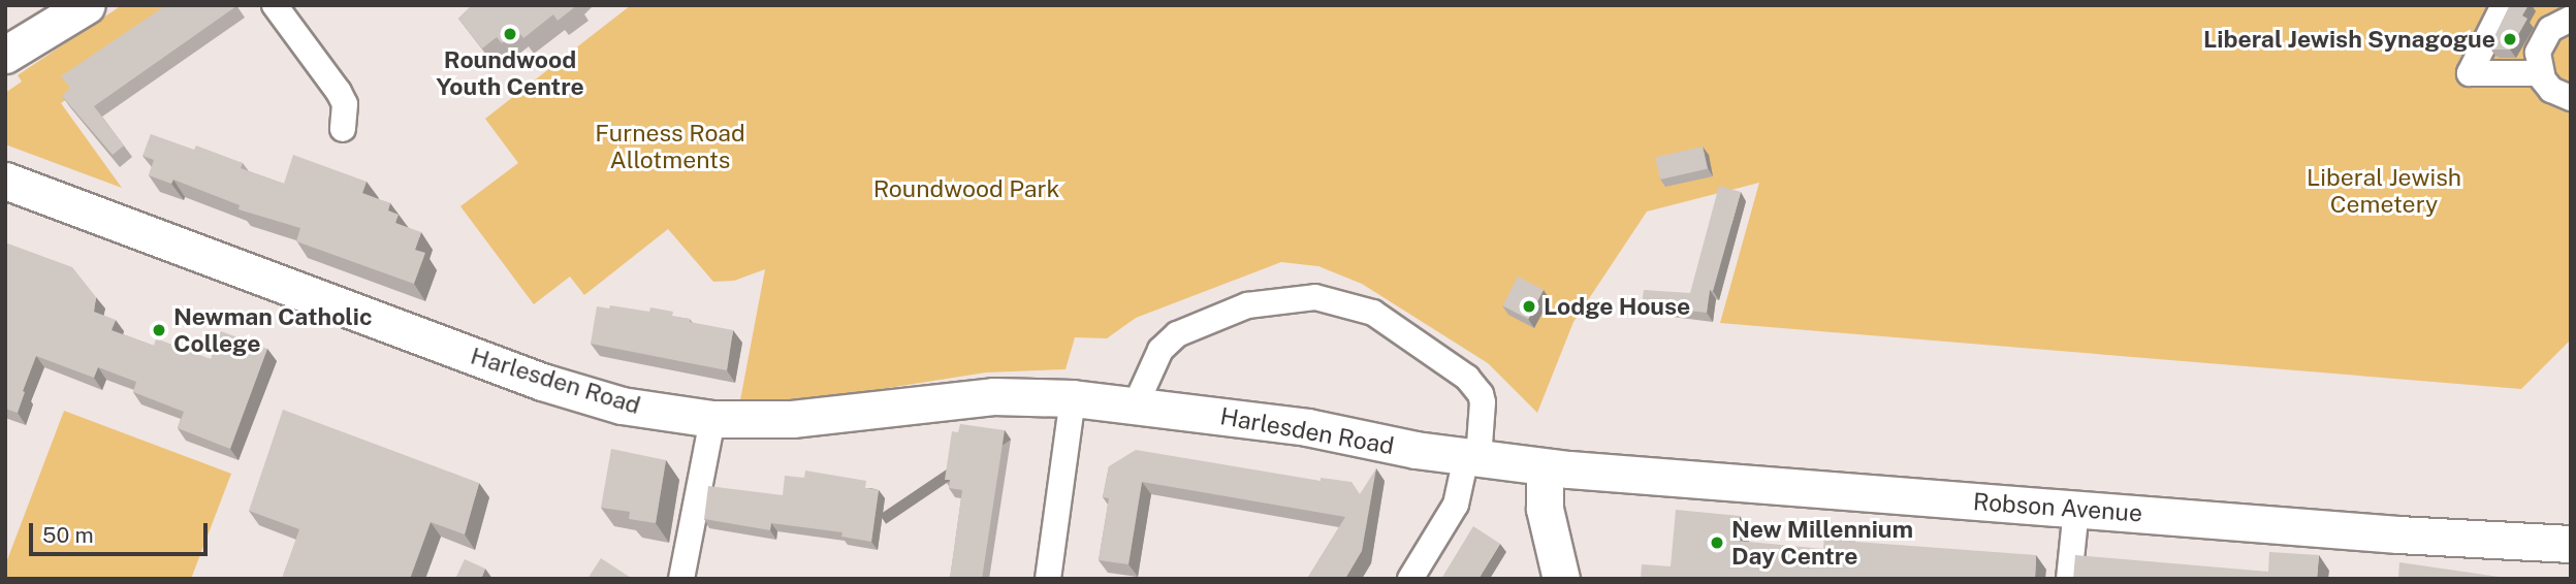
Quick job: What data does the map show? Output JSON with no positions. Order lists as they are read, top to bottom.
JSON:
{
  "streets": {
    "street": ["Harlesden Road", "Robson Avenue"]
  },
  "crossings": [
    ["Harlesden Road", "Robson Avenue"]
  ],
  "parks": ["Furness Road Allotments", "Liberal Jewish Cemetery", "Roundwood Park"],
  "places": [
    "Roundwood Youth Centre",
    "Liberal Jewish Synagogue",
    "Lodge House",
    "Newman Catholic College",
    "New Millennium Day Centre"
  ],
  "scale_bar": "50 m"
}
